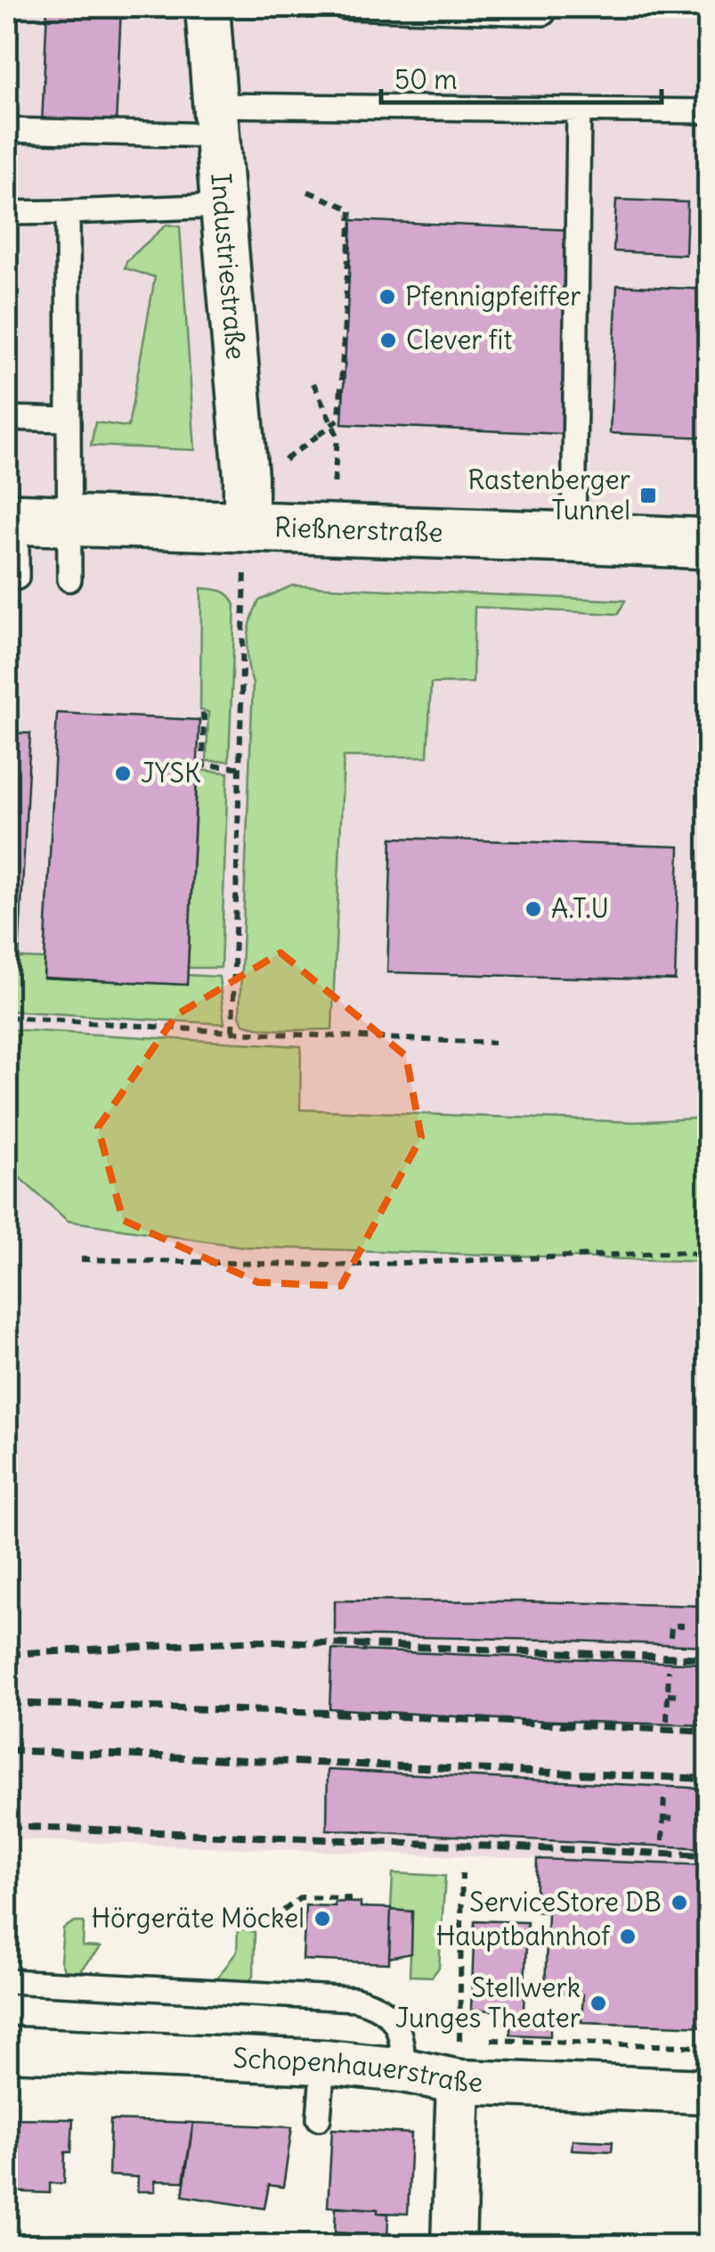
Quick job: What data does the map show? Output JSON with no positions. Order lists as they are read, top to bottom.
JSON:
{
  "streets": {
    "street": ["Industriestraße", "Rießnerstraße", "Schopenhauerstraße"]
  },
  "crossings": [
    ["Industriestraße", "Rießnerstraße"]
  ],
  "places": {
    "other": [
      "Pfennigpfeiffer",
      "Clever fit",
      "JYSK",
      "A.T.U",
      "ServiceStore DB",
      "Hörgeräte Möckel",
      "Hauptbahnhof",
      "Stellwerk Junges Theater"
    ],
    "transit": ["Rastenberger Tunnel"]
  },
  "scale_bar": "50 m"
}
